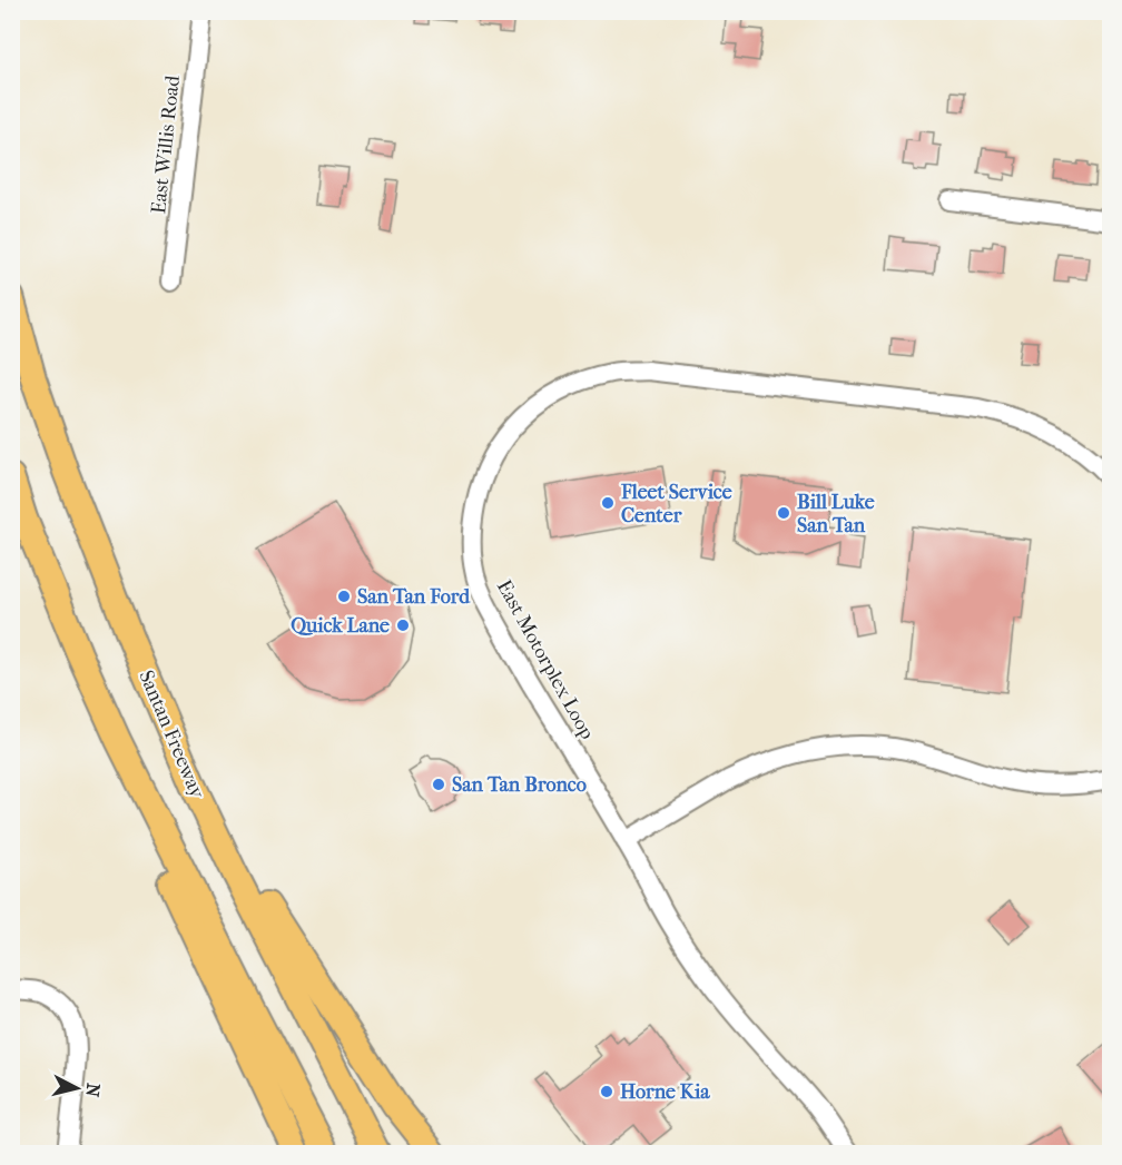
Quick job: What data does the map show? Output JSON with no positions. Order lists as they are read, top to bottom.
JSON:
{
  "streets": {
    "highway": ["Santan Freeway"],
    "street": ["East Willis Road", "East Motorplex Loop"]
  },
  "places": [
    "Fleet Service Center",
    "Bill Luke San Tan",
    "San Tan Ford",
    "Quick Lane",
    "San Tan Bronco",
    "Horne Kia"
  ],
  "north": "right"
}
